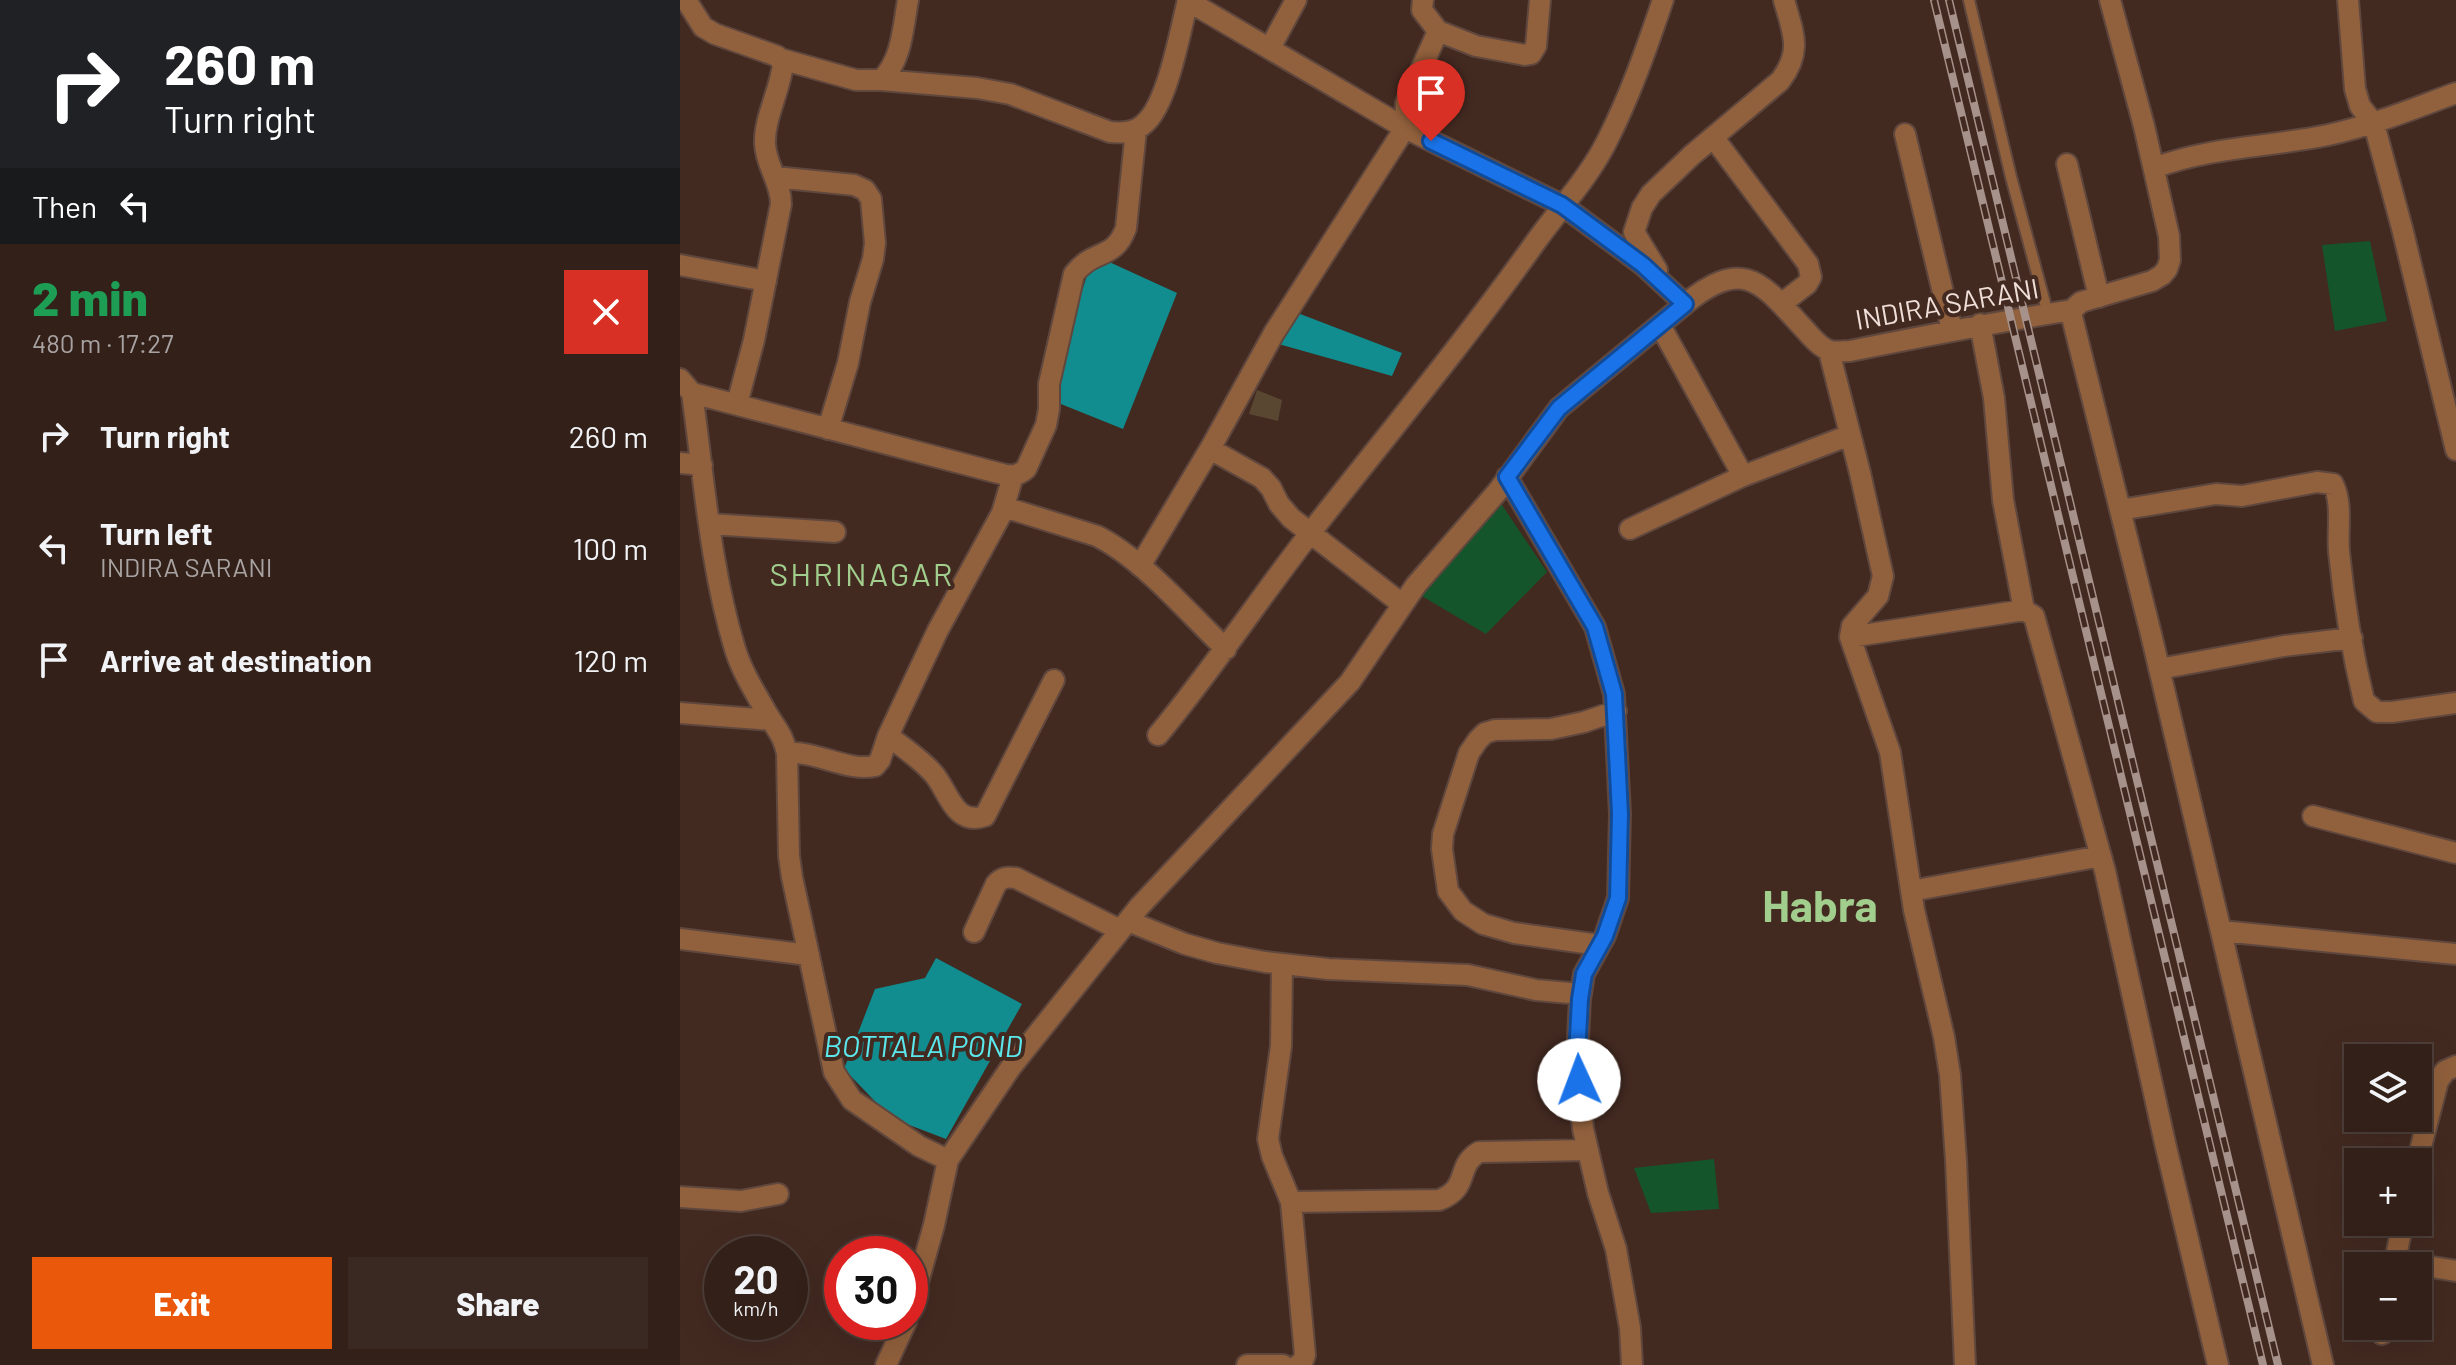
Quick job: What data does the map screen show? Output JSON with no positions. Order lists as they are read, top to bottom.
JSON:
{
  "streets": {
    "street": ["INDIRA SARANI"]
  },
  "districts": ["SHRINAGAR", "Habra"],
  "water": ["BOTTALA POND"],
  "page": {
    "turn": ["260 m", "Turn right"],
    "then": "Then",
    "heading": ["2 min", "480 m · 17:27"],
    "list": [
      {
        "name": "Turn right",
        "value": "260 m"
      },
      {
        "name": "Turn left",
        "note": "INDIRA SARANI",
        "value": "100 m"
      },
      {
        "name": "Arrive at destination",
        "value": "120 m"
      }
    ],
    "map_buttons": ["+", "−"],
    "speed": "20 km/h",
    "limit": "30",
    "buttons": ["Exit", "Share"]
  }
}
